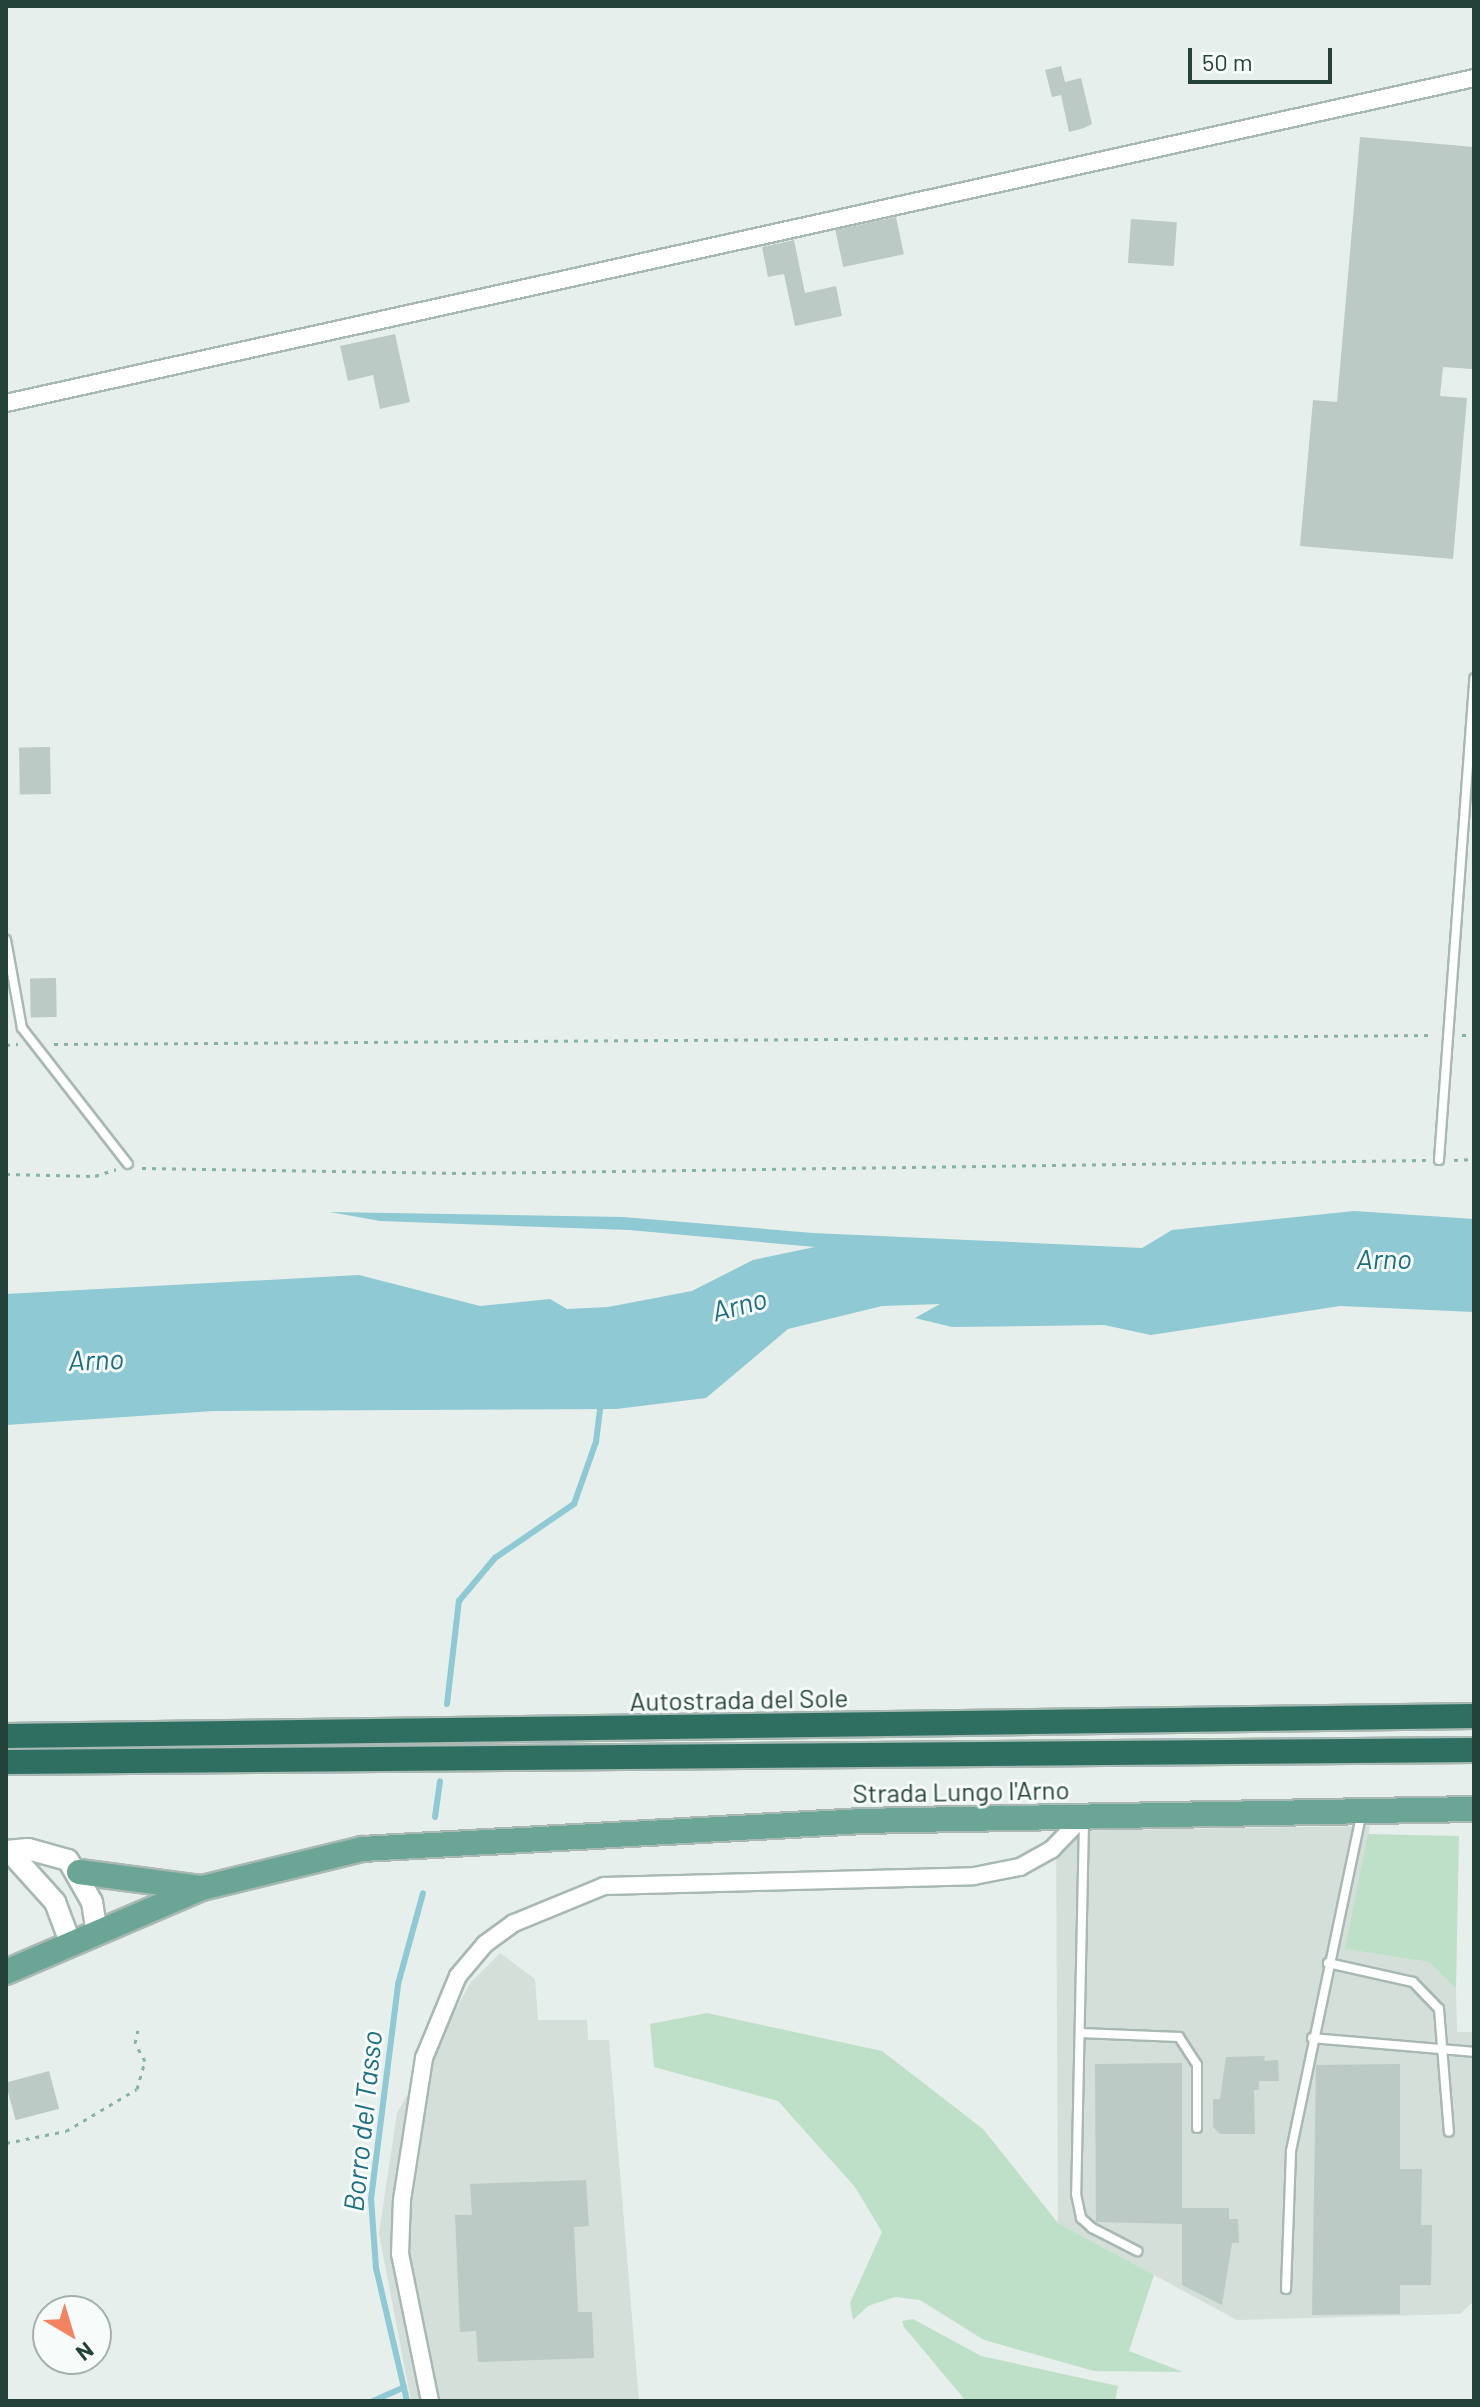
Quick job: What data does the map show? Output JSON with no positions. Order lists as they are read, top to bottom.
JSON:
{
  "streets": {
    "highway": ["Autostrada del Sole"],
    "main road": ["Strada Lungo l'Arno"]
  },
  "water": ["Arno", "Borro del Tasso"],
  "scale_bar": "50 m",
  "north": "bottom right"
}
